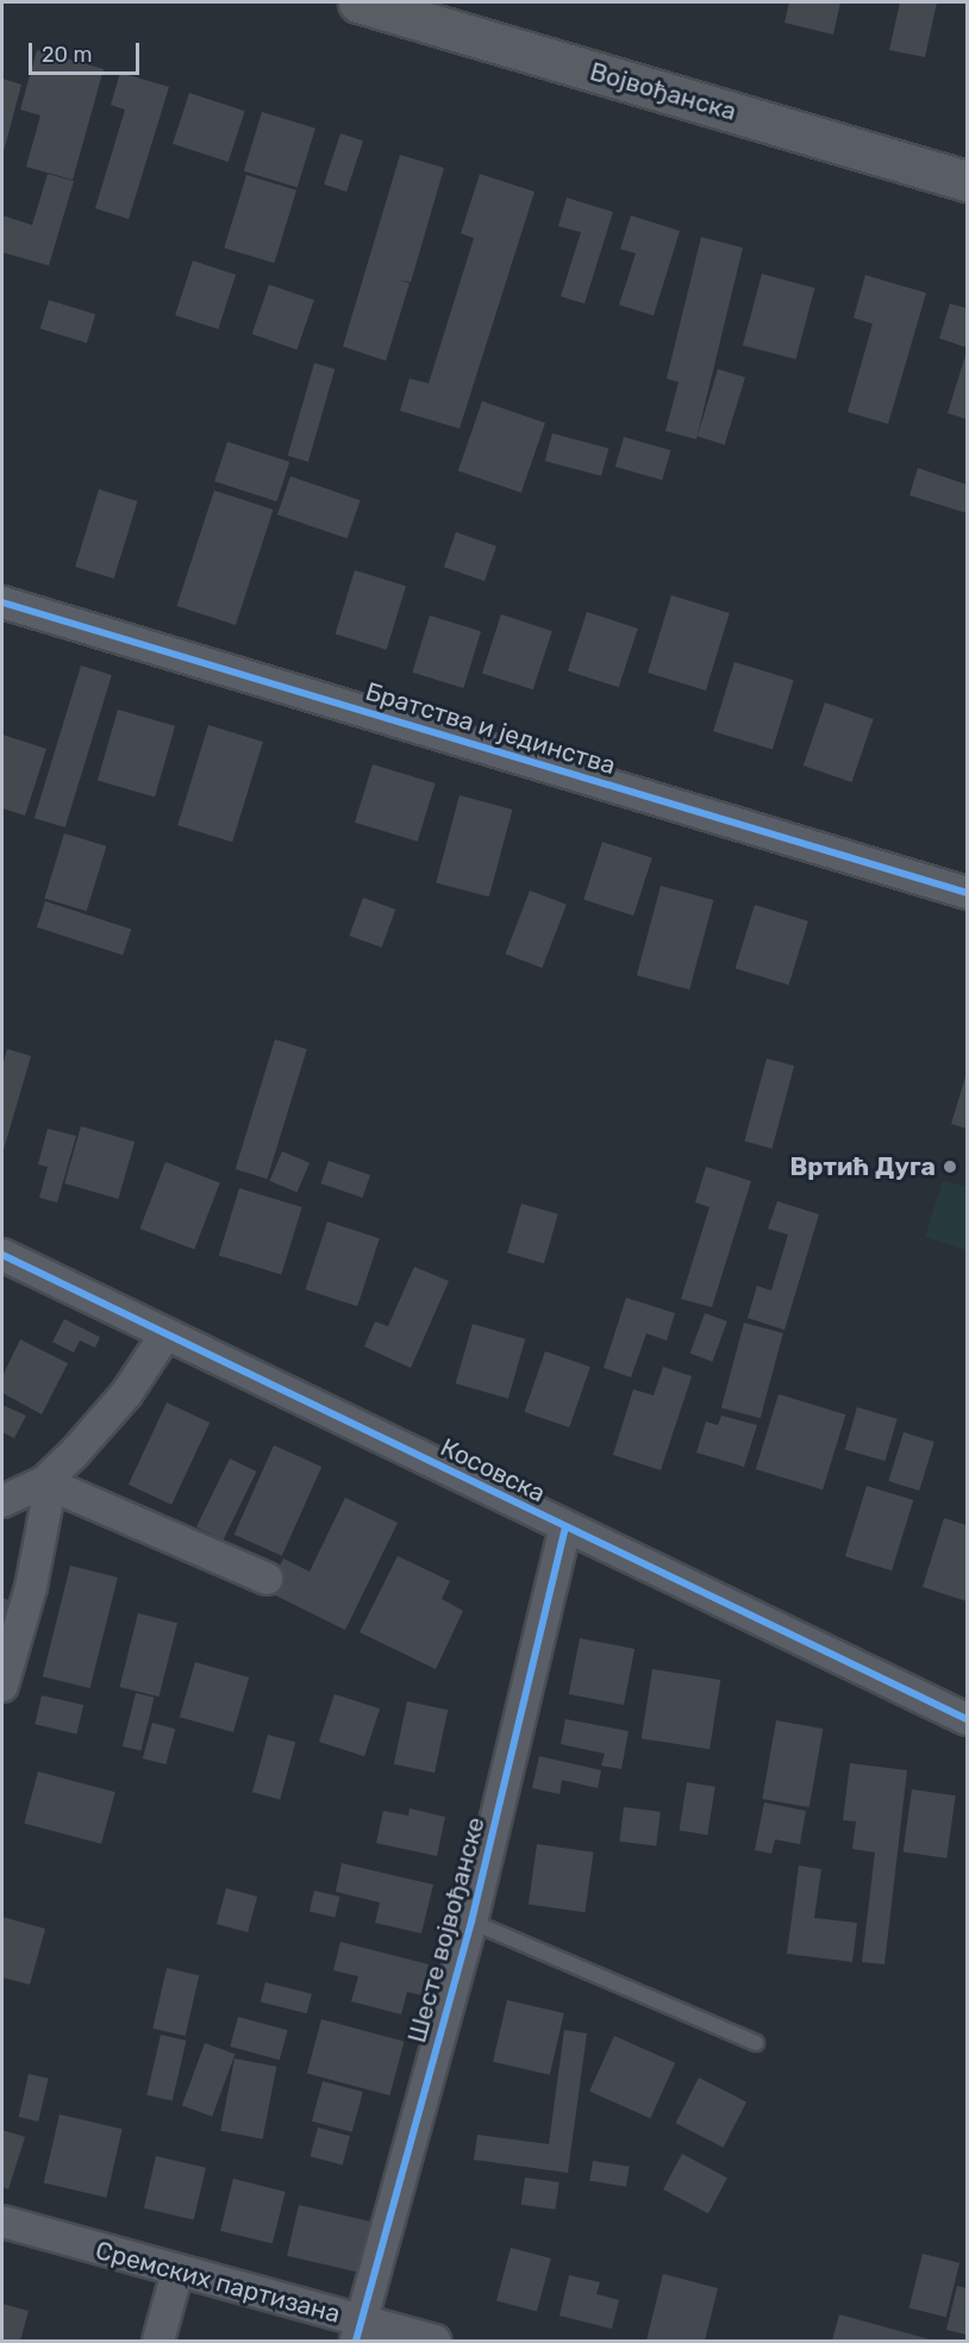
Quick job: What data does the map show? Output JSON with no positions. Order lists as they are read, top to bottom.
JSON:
{
  "streets": {
    "main road": ["Војвођанска"],
    "street": [
      "Братства и јединства",
      "Косовска",
      "Шесте војвођанске",
      "Сремских партизана"
    ]
  },
  "crossings": [
    ["Косовска", "Шесте војвођанске"],
    ["Шесте војвођанске", "Сремских партизана"]
  ],
  "places": ["Вртић Дуга"],
  "scale_bar": "20 m"
}
